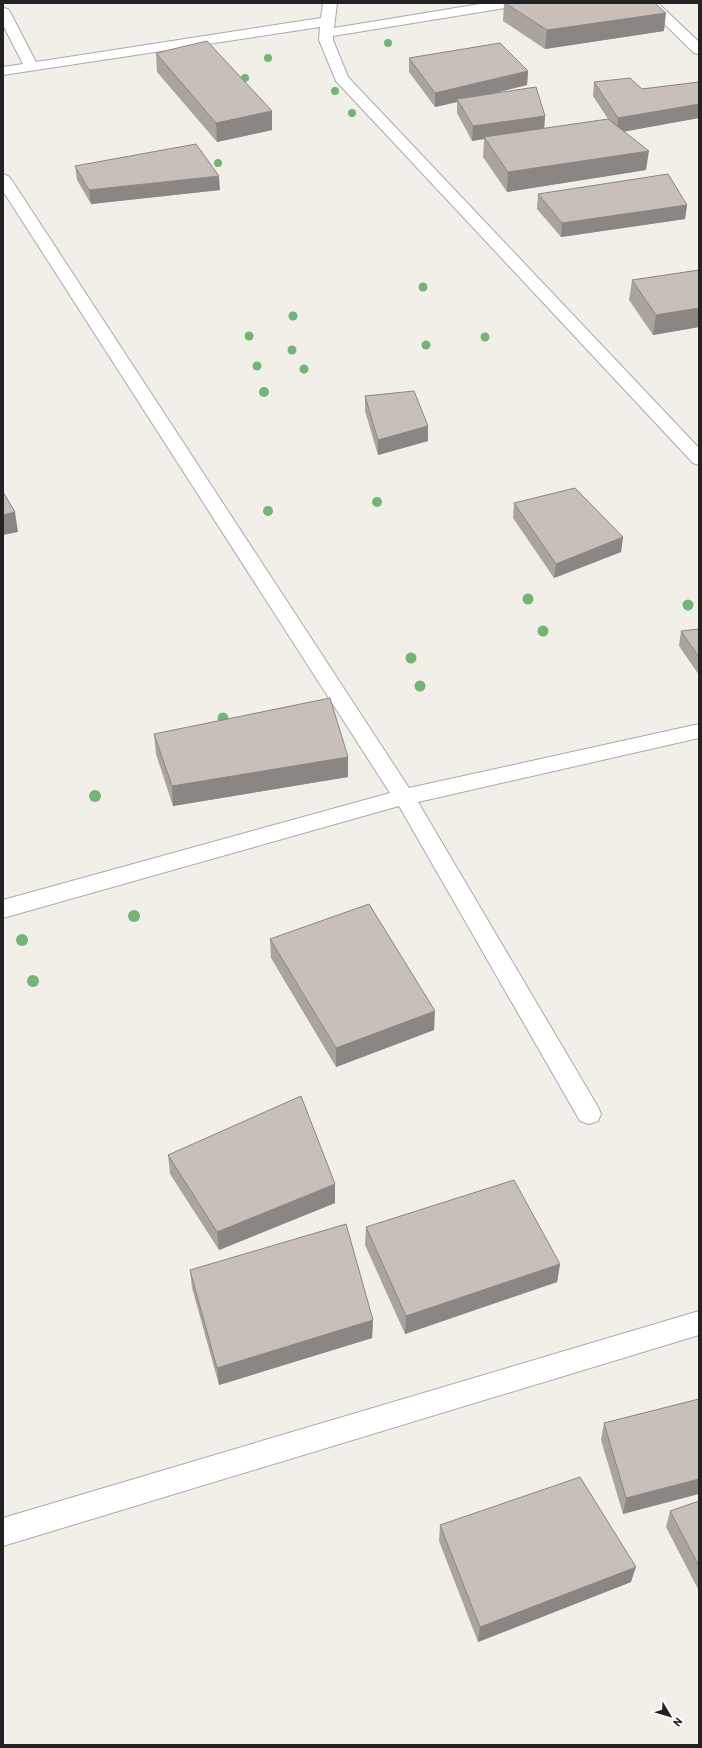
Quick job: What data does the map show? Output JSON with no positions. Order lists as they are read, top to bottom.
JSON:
{
  "north": "bottom right"
}
